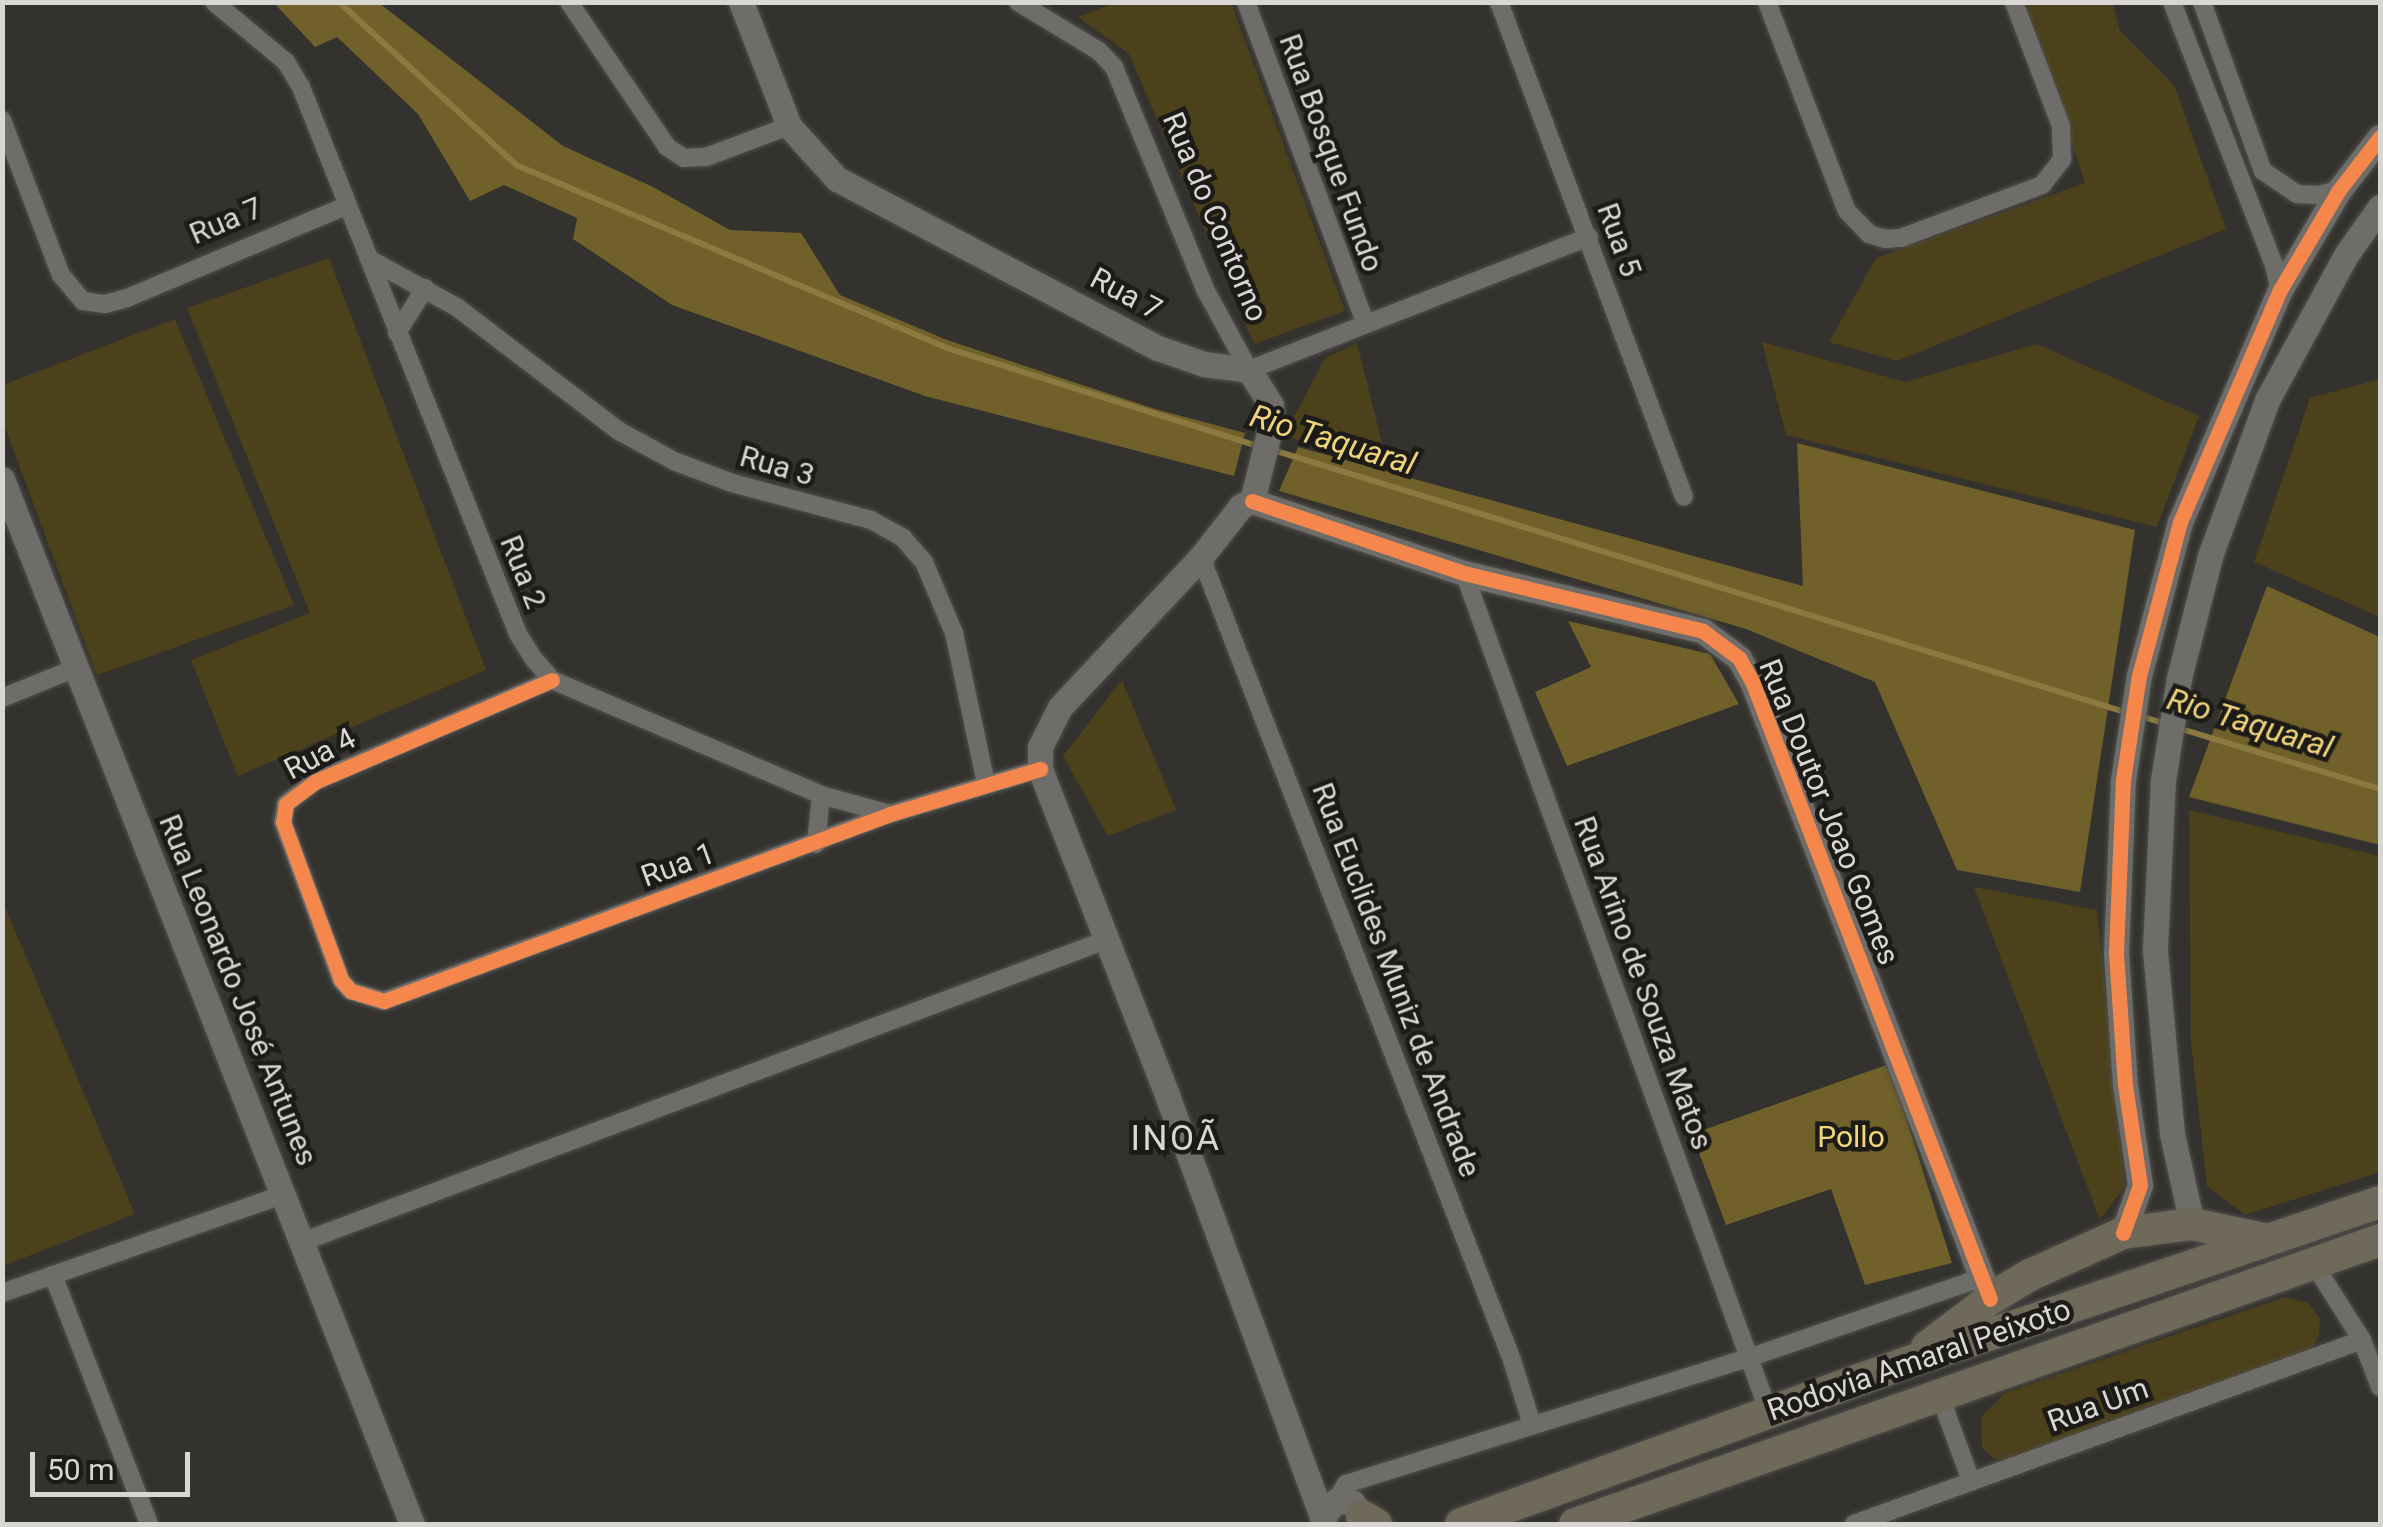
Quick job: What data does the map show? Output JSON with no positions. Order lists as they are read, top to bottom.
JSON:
{
  "streets": {
    "highway": ["Rodovia Amaral Peixoto"],
    "street": [
      "Rua Bosque Fundo",
      "Rua do Contorno",
      "Rua 7",
      "Rua 5",
      "Rua 3",
      "Rua 2",
      "Rua 4",
      "Rua Doutor Joao Gomes",
      "Rua 1",
      "Rua Euclides Muniz de Andrade",
      "Rua Arino de Souza Matos",
      "Rua Leonardo José Antunes",
      "Rua Um"
    ]
  },
  "crossings": [
    ["Rua do Contorno", "Rua 7"],
    ["Rua do Contorno", "Rua Doutor Joao Gomes"],
    ["Rua 7", "Rua 2"],
    ["Rua 3", "Rua 2"],
    ["Rua 3", "Rua 1"],
    ["Rua 2", "Rua 4"],
    ["Rua 4", "Rua 1"],
    ["Rua Doutor Joao Gomes", "Rua Arino de Souza Matos"],
    ["Rua Arino de Souza Matos", "Rodovia Amaral Peixoto"]
  ],
  "districts": ["INOÃ"],
  "water": ["Rio Taquaral"],
  "parks": ["Pollo"],
  "scale_bar": "50 m"
}
